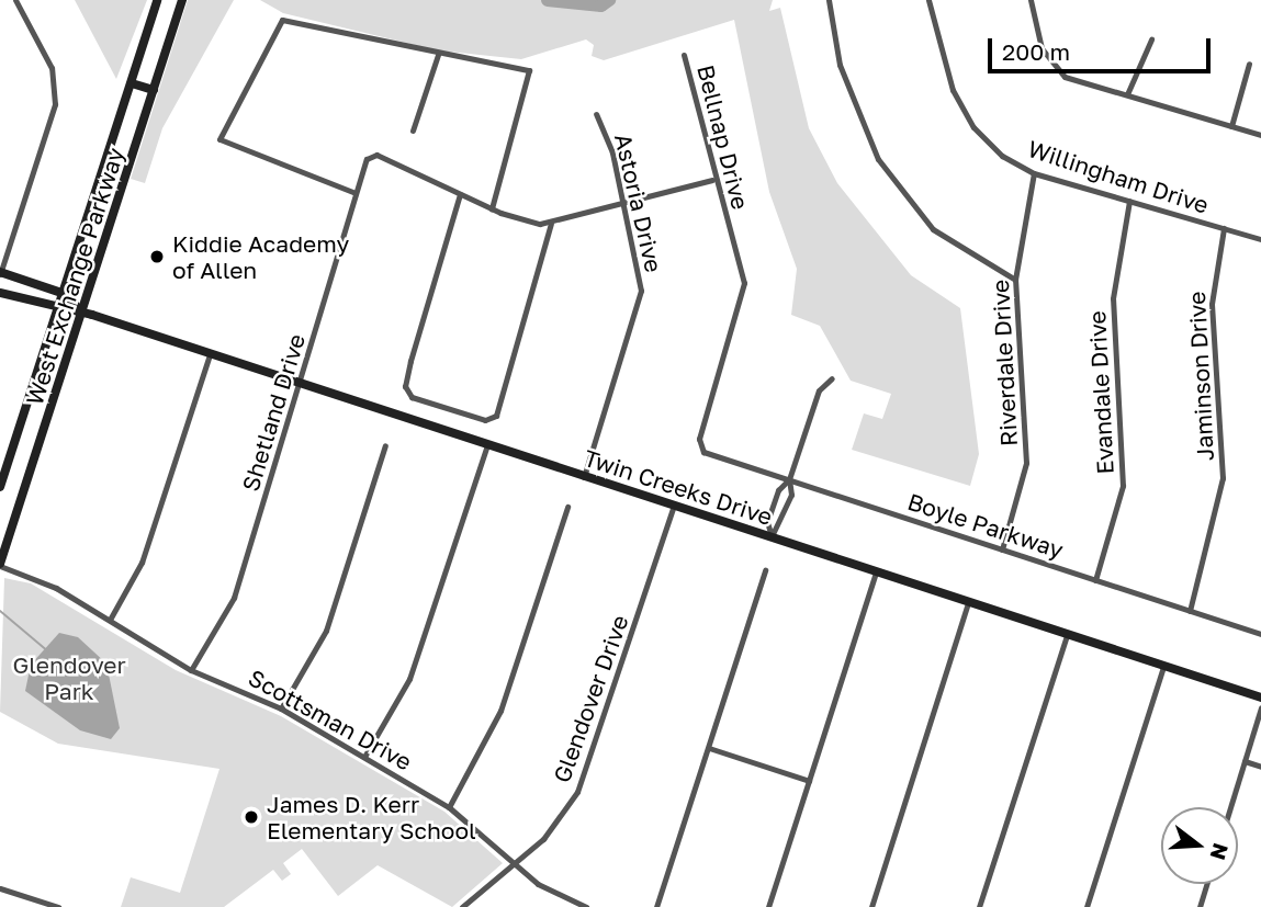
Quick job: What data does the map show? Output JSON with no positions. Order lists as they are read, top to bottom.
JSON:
{
  "streets": {
    "street": [
      "Bellnap Drive",
      "Willingham Drive",
      "Astoria Drive",
      "West Exchange Parkway",
      "Riverdale Drive",
      "Jaminson Drive",
      "Evandale Drive",
      "Shetland Drive",
      "Twin Creeks Drive",
      "Boyle Parkway",
      "Glendover Drive",
      "Scottsman Drive"
    ]
  },
  "crossings": [
    ["Bellnap Drive", "Boyle Parkway"],
    ["Willingham Drive", "Riverdale Drive"],
    ["Willingham Drive", "Jaminson Drive"],
    ["Willingham Drive", "Evandale Drive"],
    ["Astoria Drive", "Twin Creeks Drive"],
    ["West Exchange Parkway", "Twin Creeks Drive"],
    ["West Exchange Parkway", "Scottsman Drive"],
    ["Riverdale Drive", "Boyle Parkway"],
    ["Jaminson Drive", "Boyle Parkway"],
    ["Evandale Drive", "Boyle Parkway"],
    ["Shetland Drive", "Twin Creeks Drive"],
    ["Shetland Drive", "Scottsman Drive"],
    ["Twin Creeks Drive", "Glendover Drive"],
    ["Glendover Drive", "Scottsman Drive"]
  ],
  "parks": ["Glendover Park"],
  "places": ["Kiddie Academy of Allen", "James D. Kerr Elementary School"],
  "scale_bar": "200 m",
  "north": "right"
}
